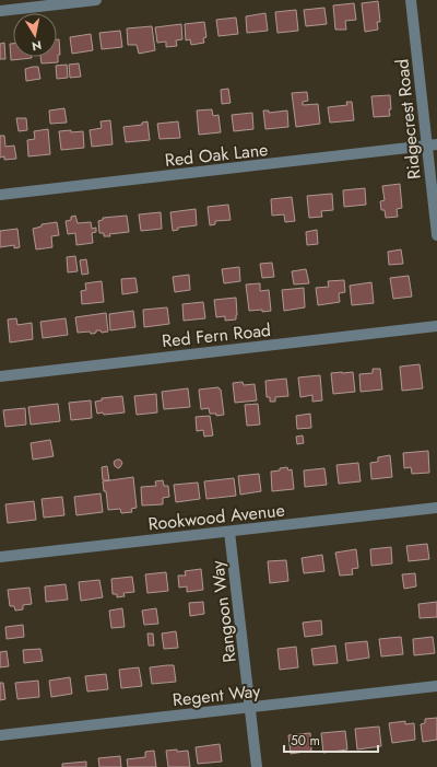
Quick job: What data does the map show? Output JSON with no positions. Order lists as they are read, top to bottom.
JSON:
{
  "streets": {
    "street": [
      "Ridgecrest Road",
      "Red Oak Lane",
      "Red Fern Road",
      "Rookwood Avenue",
      "Rangoon Way",
      "Regent Way"
    ]
  },
  "crossings": [
    ["Ridgecrest Road", "Red Oak Lane"],
    ["Rookwood Avenue", "Rangoon Way"],
    ["Rangoon Way", "Regent Way"]
  ],
  "scale_bar": "50 m",
  "north": "bottom"
}
